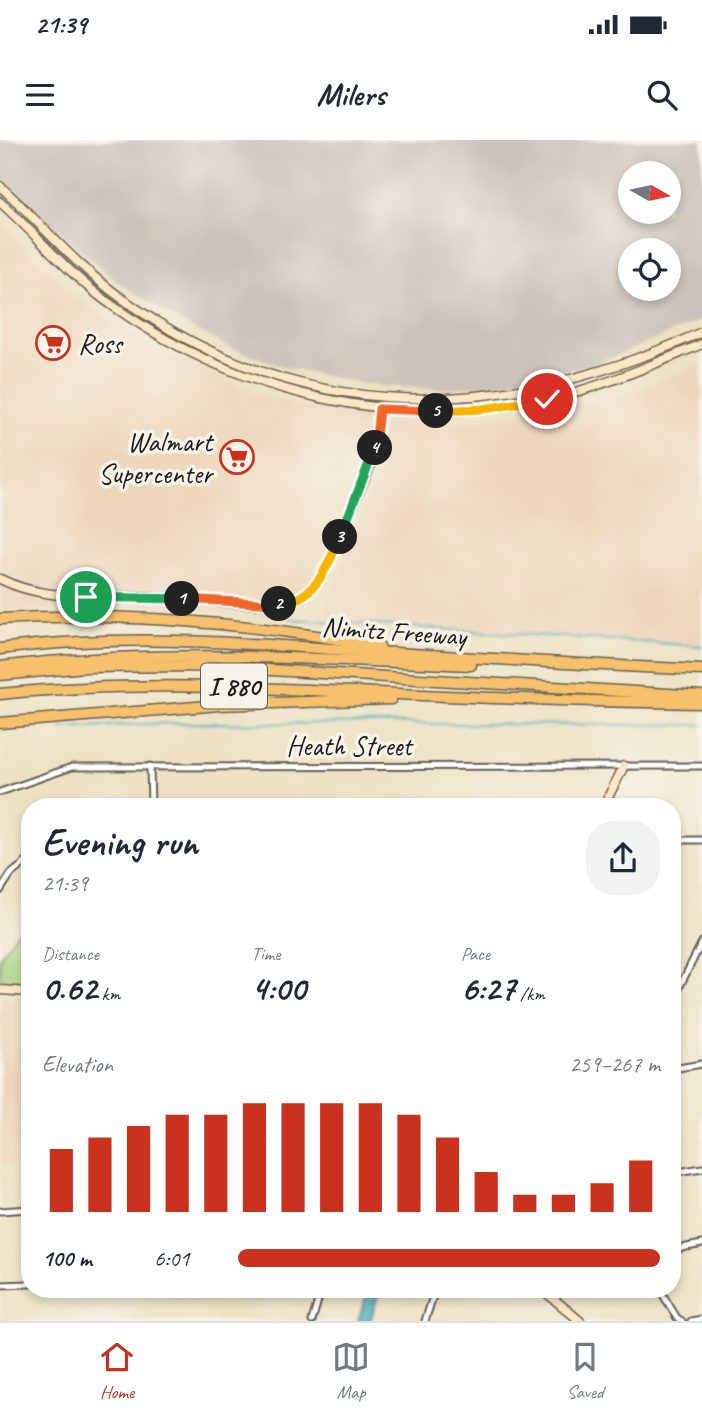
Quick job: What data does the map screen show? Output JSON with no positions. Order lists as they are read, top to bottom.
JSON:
{
  "streets": {
    "highway": ["Nimitz Freeway", "I 880"],
    "street": ["Heath Street"]
  },
  "places": {
    "supermarket": ["Ross", "Walmart Supercenter"]
  },
  "north": "right",
  "page": {
    "status": "21:39",
    "header": "Milers",
    "pins": [
      "5",
      "4",
      "3",
      "1",
      "2"
    ],
    "heading": ["Evening run", "21:39"],
    "stats": [
      ["Distance", "0.62 km"],
      ["Time", "4:00"],
      ["Pace", "6:27 /km"]
    ],
    "chart": ["Elevation", "259–267 m"],
    "list": [
      {
        "name": "100 m",
        "note": "6:01"
      }
    ],
    "tabs": ["Home", "Map", "Saved"]
  }
}
